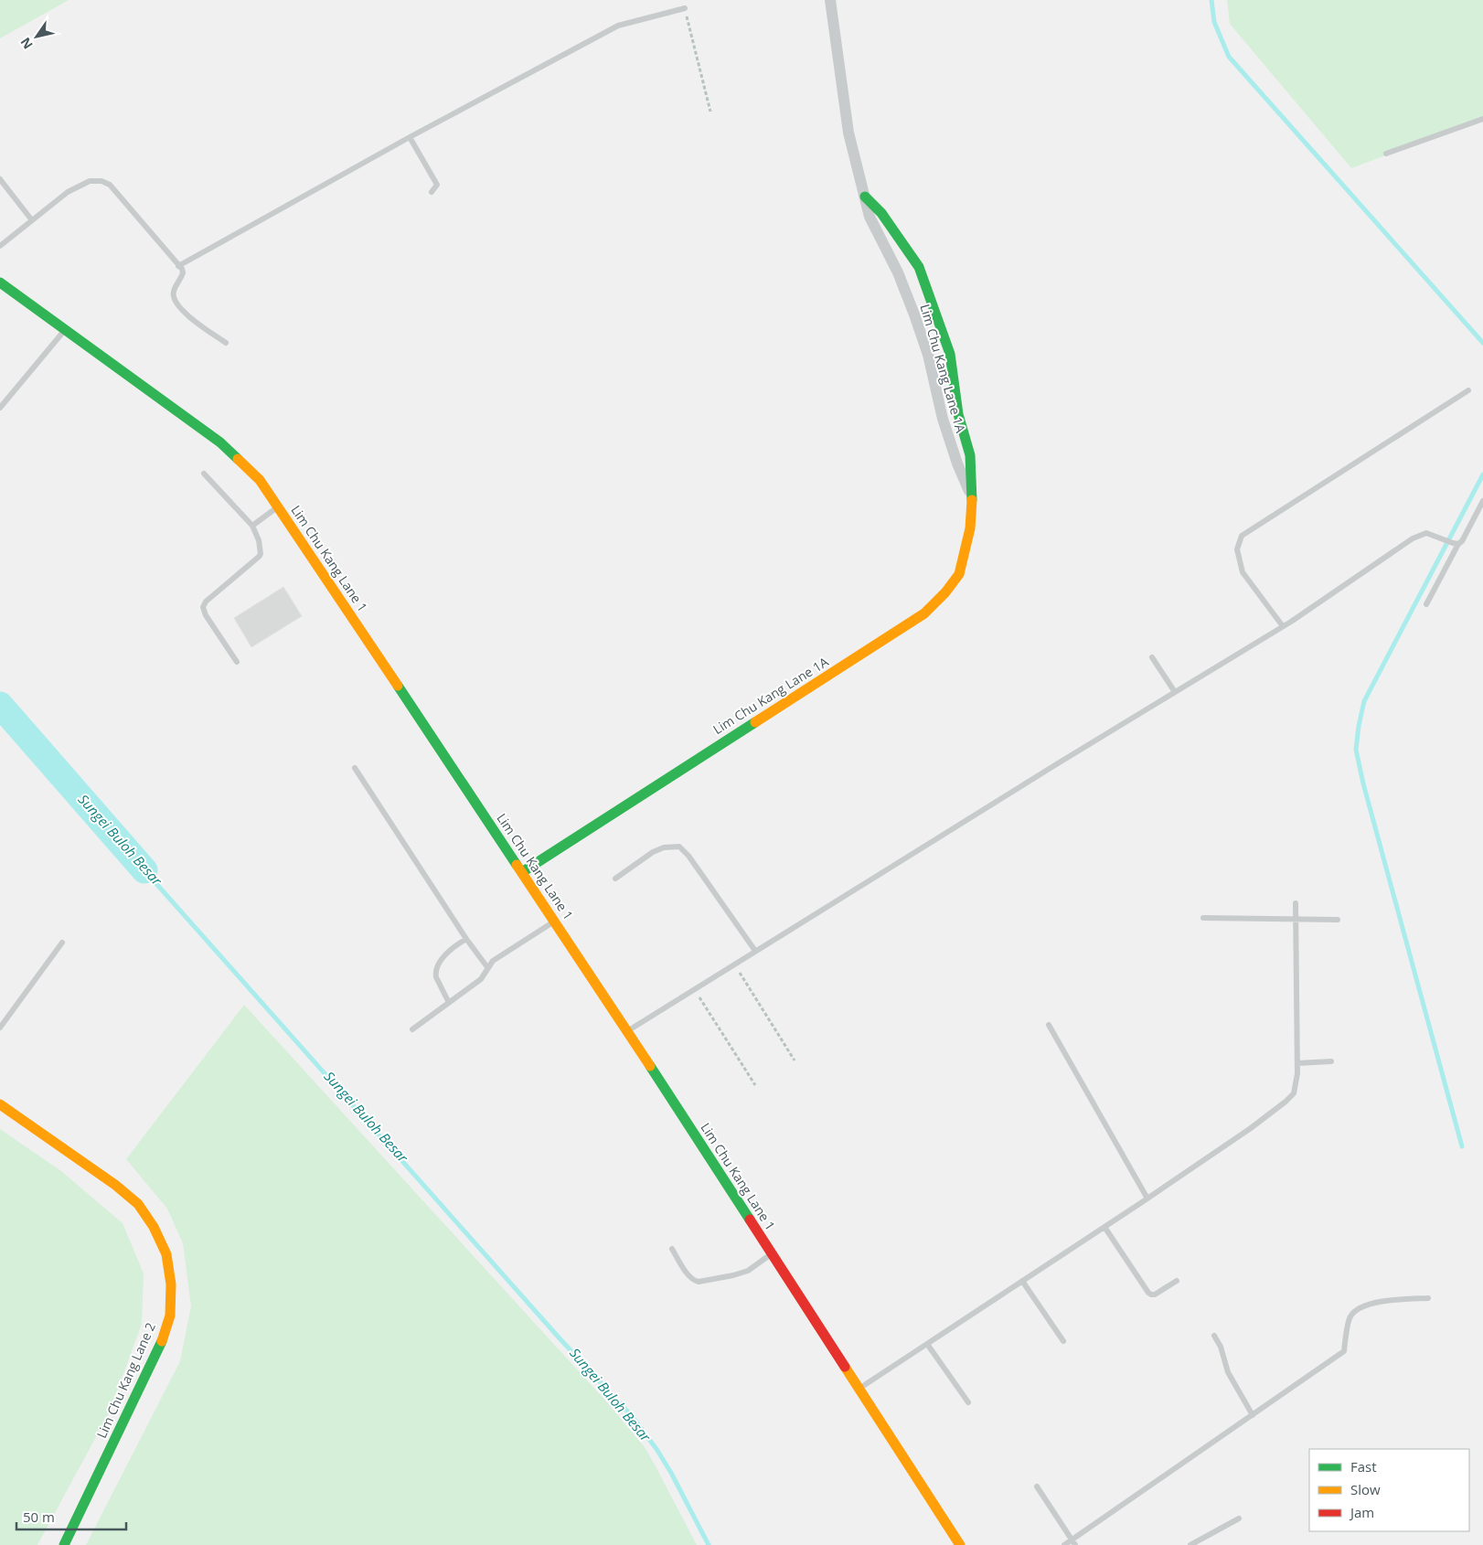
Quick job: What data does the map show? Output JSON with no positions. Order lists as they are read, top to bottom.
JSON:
{
  "streets": {
    "street": ["Lim Chu Kang Lane 1A", "Lim Chu Kang Lane 1", "Lim Chu Kang Lane 2"]
  },
  "crossings": [
    ["Lim Chu Kang Lane 1A", "Lim Chu Kang Lane 1"]
  ],
  "water": ["Sungei Buloh Besar"],
  "legend": ["Fast", "Slow", "Jam"],
  "scale_bar": "50 m",
  "north": "bottom left"
}
